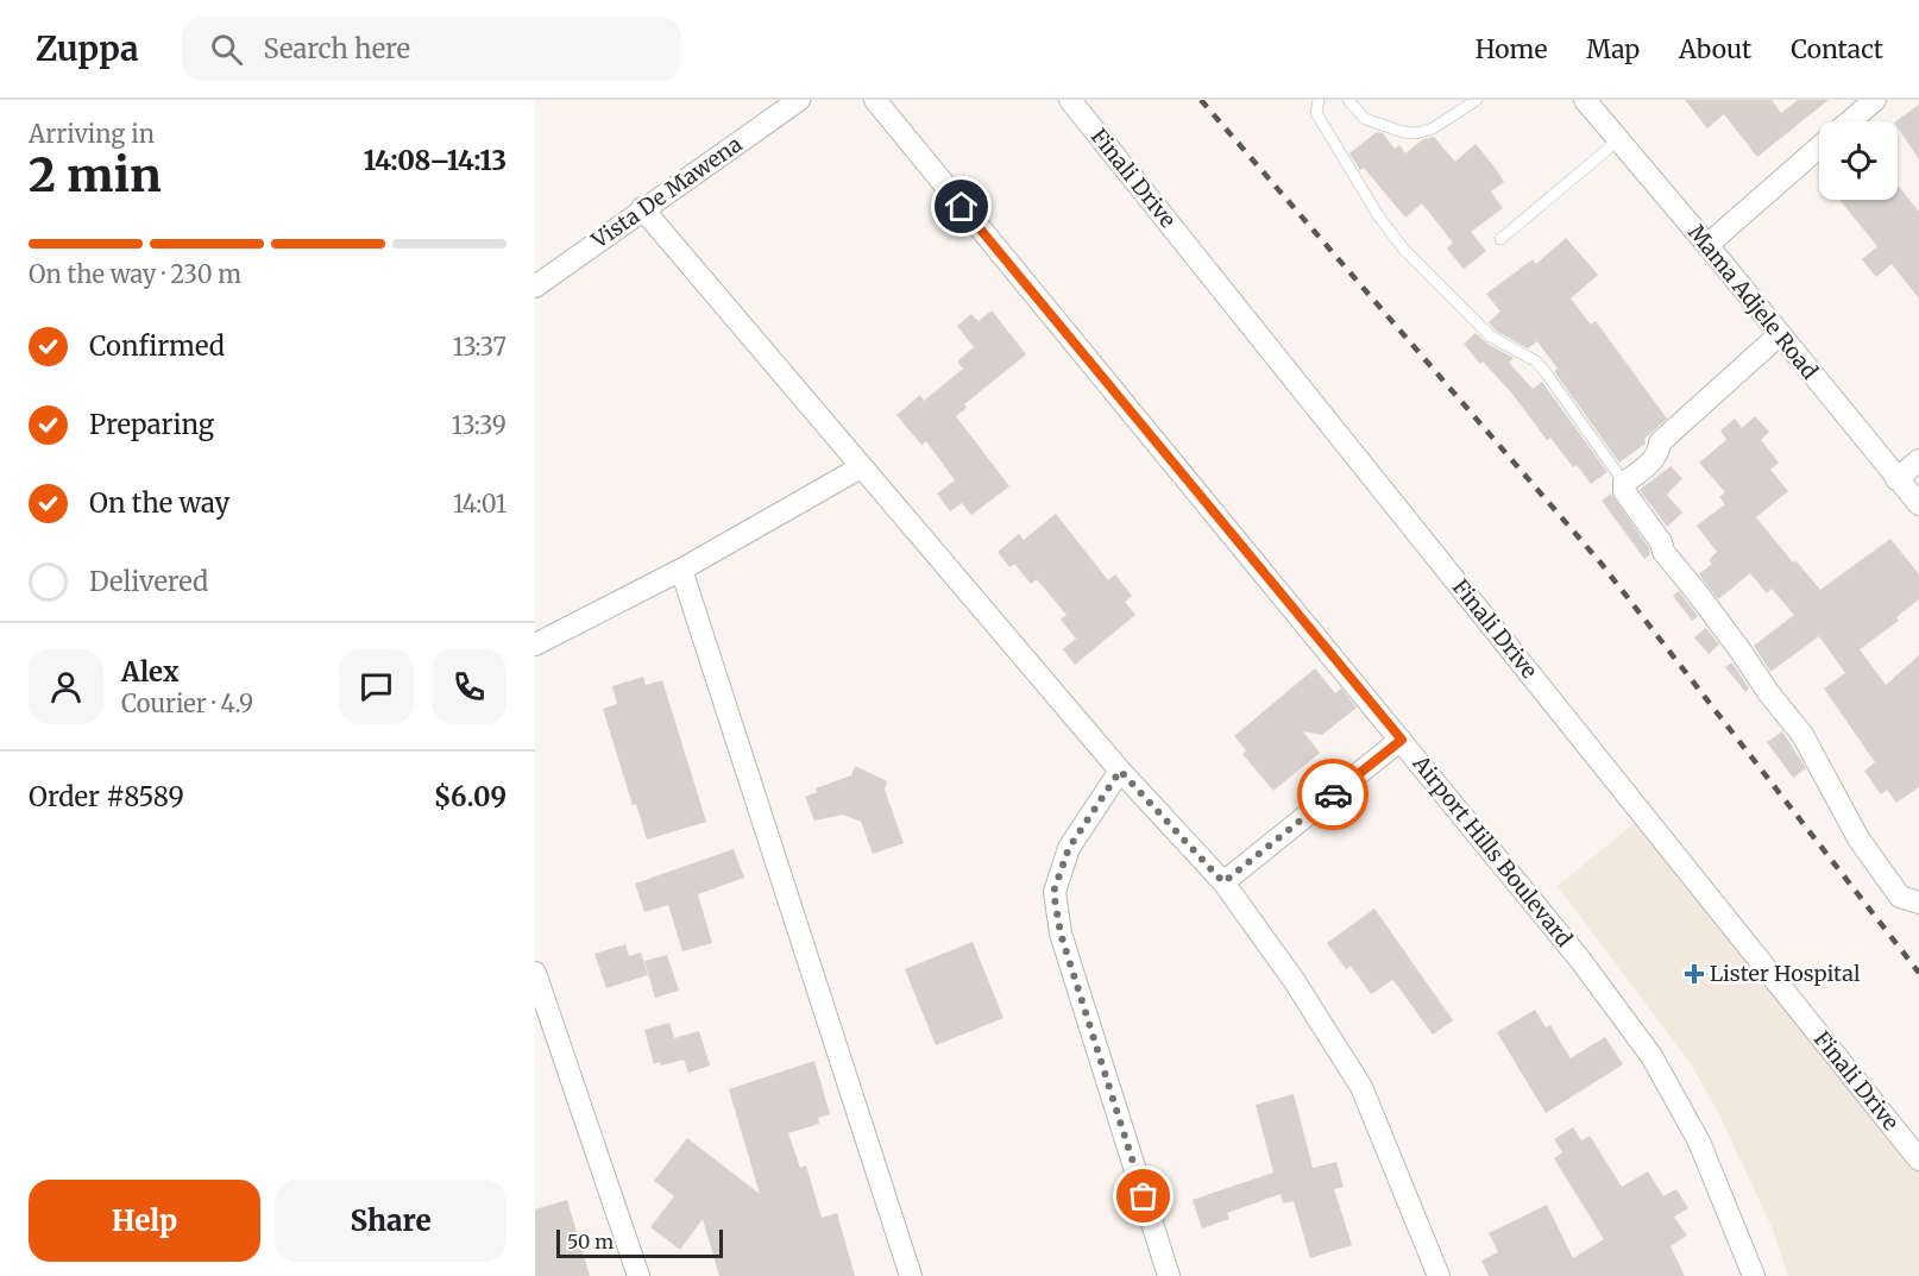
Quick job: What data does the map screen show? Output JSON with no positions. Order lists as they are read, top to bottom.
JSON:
{
  "streets": {
    "street": [
      "Finali Drive",
      "Vista De Mawena",
      "Mama Adjele Road",
      "Airport Hills Boulevard"
    ]
  },
  "places": {
    "health": ["Lister Hospital"]
  },
  "scale_bar": "50 m",
  "page": {
    "header": "Zuppa",
    "search": "Search here",
    "nav": [
      "Home",
      "Map",
      "About",
      "Contact"
    ],
    "heading": ["2 min", "Arriving in", "14:08–14:13"],
    "panel": [
      "Alex",
      "Courier · 4.9",
      "Order #8589",
      "$6.09"
    ],
    "bar": "On the way · 230 m",
    "list": [
      ["Confirmed", "13:37"],
      ["Preparing", "13:39"],
      ["On the way", "14:01"],
      "Delivered"
    ],
    "buttons": ["Help", "Share"],
    "scale": "50 m"
  }
}
